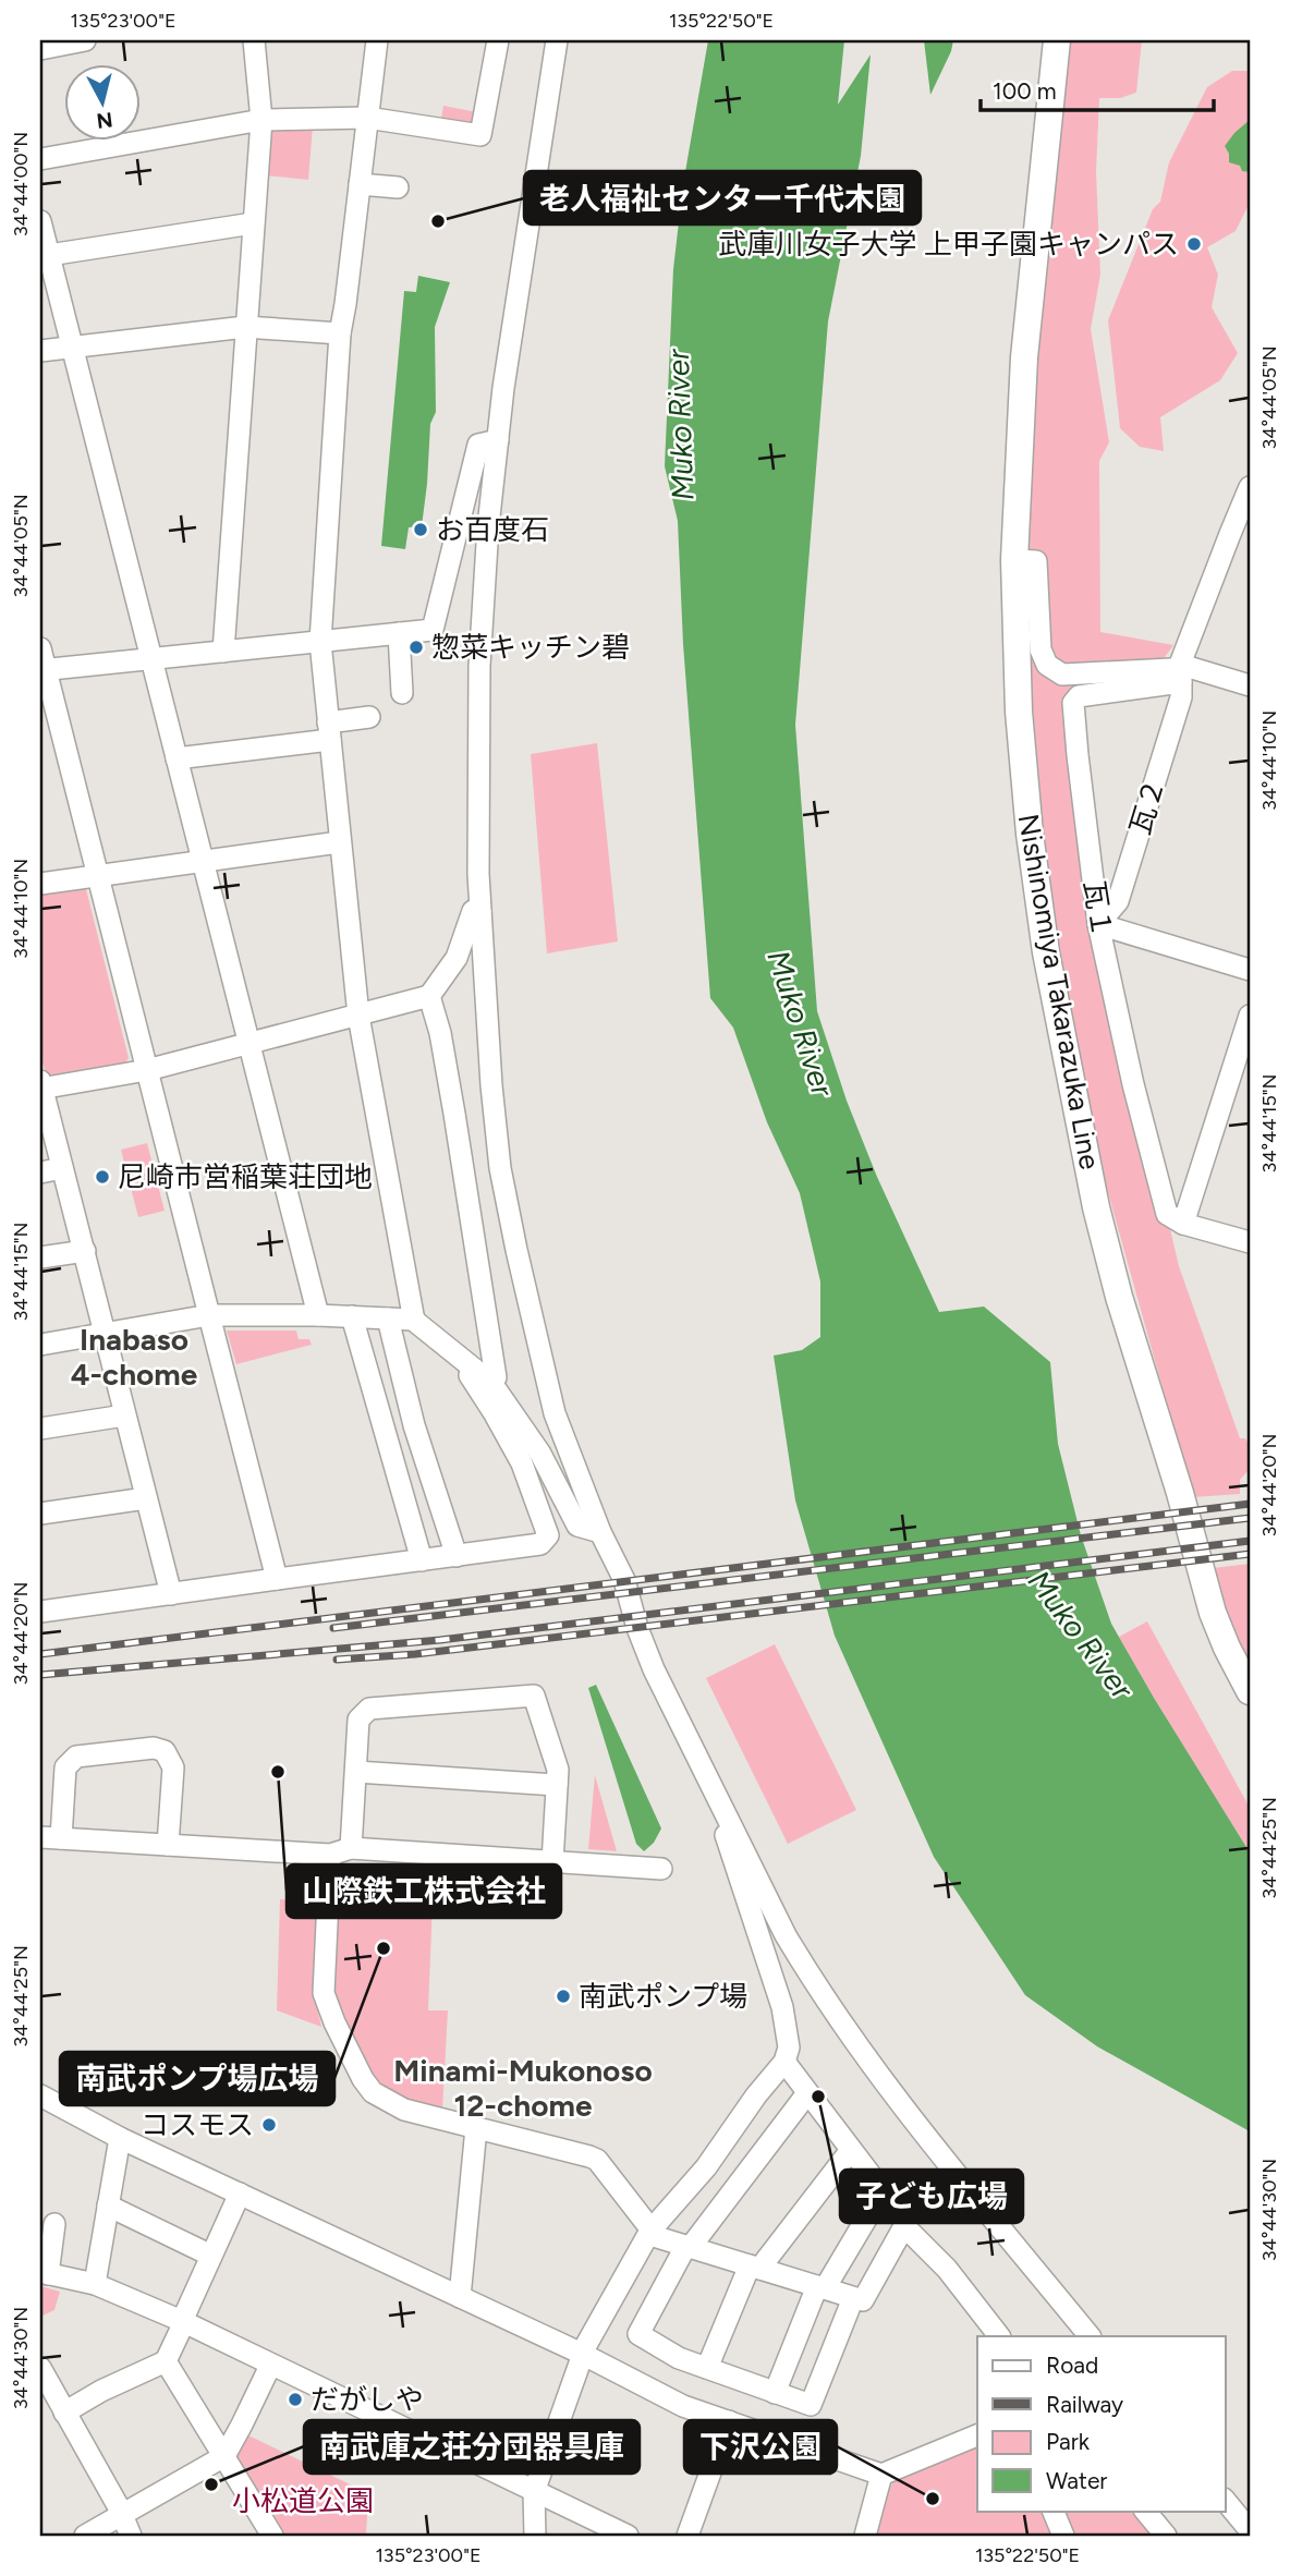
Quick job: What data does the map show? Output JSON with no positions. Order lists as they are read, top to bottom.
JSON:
{
  "streets": {
    "main road": ["Nishinomiya Takarazuka Line"],
    "street": ["瓦２", "瓦１"]
  },
  "crossings": [
    ["瓦２", "瓦１"]
  ],
  "districts": ["Inabaso 4-chome", "Minami-Mukonoso 12-chome"],
  "water": ["Muko River"],
  "parks": ["小松道公園"],
  "places": [
    "老人福祉センター千代木園",
    "武庫川女子大学 上甲子園キャンパス",
    "お百度石",
    "惣菜キッチン碧",
    "尼崎市営稲葉荘団地",
    "山際鉄工株式会社",
    "南武ポンプ場広場",
    "南武ポンプ場",
    "子ども広場",
    "コスモス",
    "だがしや",
    "南武庫之荘分団器具庫",
    "下沢公園"
  ],
  "legend": [
    "Road",
    "Railway",
    "Park",
    "Water"
  ],
  "scale_bar": "100 m",
  "north": "bottom",
  "coordinates": [
    "135°23'00\"E",
    "135°22'50\"E",
    "34°44'00\"N",
    "34°44'05\"N",
    "34°44'10\"N",
    "34°44'15\"N",
    "34°44'20\"N",
    "34°44'25\"N",
    "34°44'30\"N"
  ]
}
